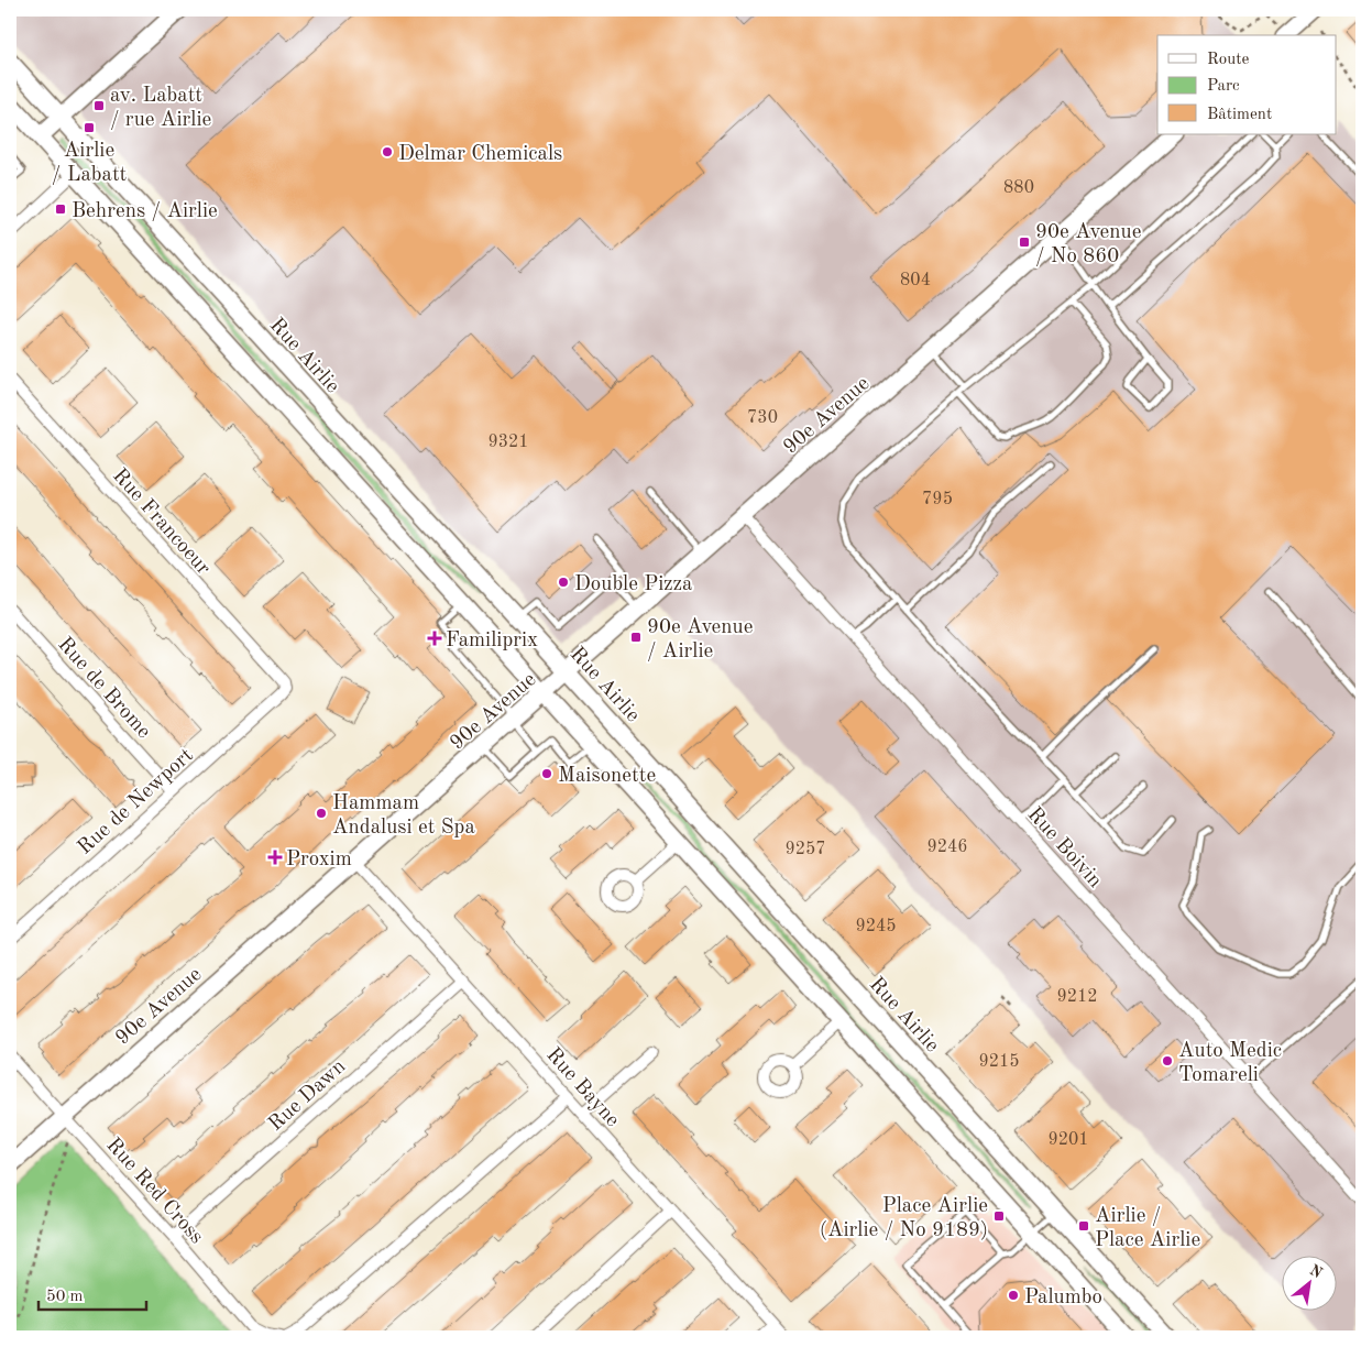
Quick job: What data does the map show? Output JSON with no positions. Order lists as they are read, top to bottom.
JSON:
{
  "streets": {
    "main road": ["Rue Airlie", "90e Avenue"],
    "street": [
      "Rue Francoeur",
      "Rue de Brome",
      "Rue de Newport",
      "Rue Boivin",
      "Rue Bayne",
      "Rue Dawn",
      "Rue Red Cross"
    ]
  },
  "crossings": [
    ["Rue Airlie", "90e Avenue"],
    ["90e Avenue", "Rue Boivin"],
    ["90e Avenue", "Rue Bayne"],
    ["90e Avenue", "Rue Red Cross"],
    ["Rue Francoeur", "Rue de Newport"],
    ["Rue de Brome", "Rue de Newport"],
    ["Rue Bayne", "Rue Dawn"],
    ["Rue Dawn", "Rue Red Cross"]
  ],
  "places": {
    "transit": [
      "av. Labatt / rue Airlie",
      "Airlie / Labatt",
      "Behrens / Airlie",
      "90e Avenue / No 860",
      "90e Avenue / Airlie",
      "Place Airlie (Airlie / No 9189)",
      "Airlie / Place Airlie"
    ],
    "other": [
      "Delmar Chemicals",
      "Double Pizza",
      "Maisonette",
      "Hammam Andalusi et Spa",
      "Auto Medic Tomareli",
      "Palumbo"
    ],
    "health": ["Familiprix", "Proxim"]
  },
  "house_numbers": [
    "880",
    "804",
    "730",
    "9321",
    "795",
    "9246",
    "9257",
    "9245",
    "9212",
    "9215",
    "9201"
  ],
  "legend": ["Route", "Parc", "Bâtiment"],
  "scale_bar": "50 m",
  "north": "top right"
}
